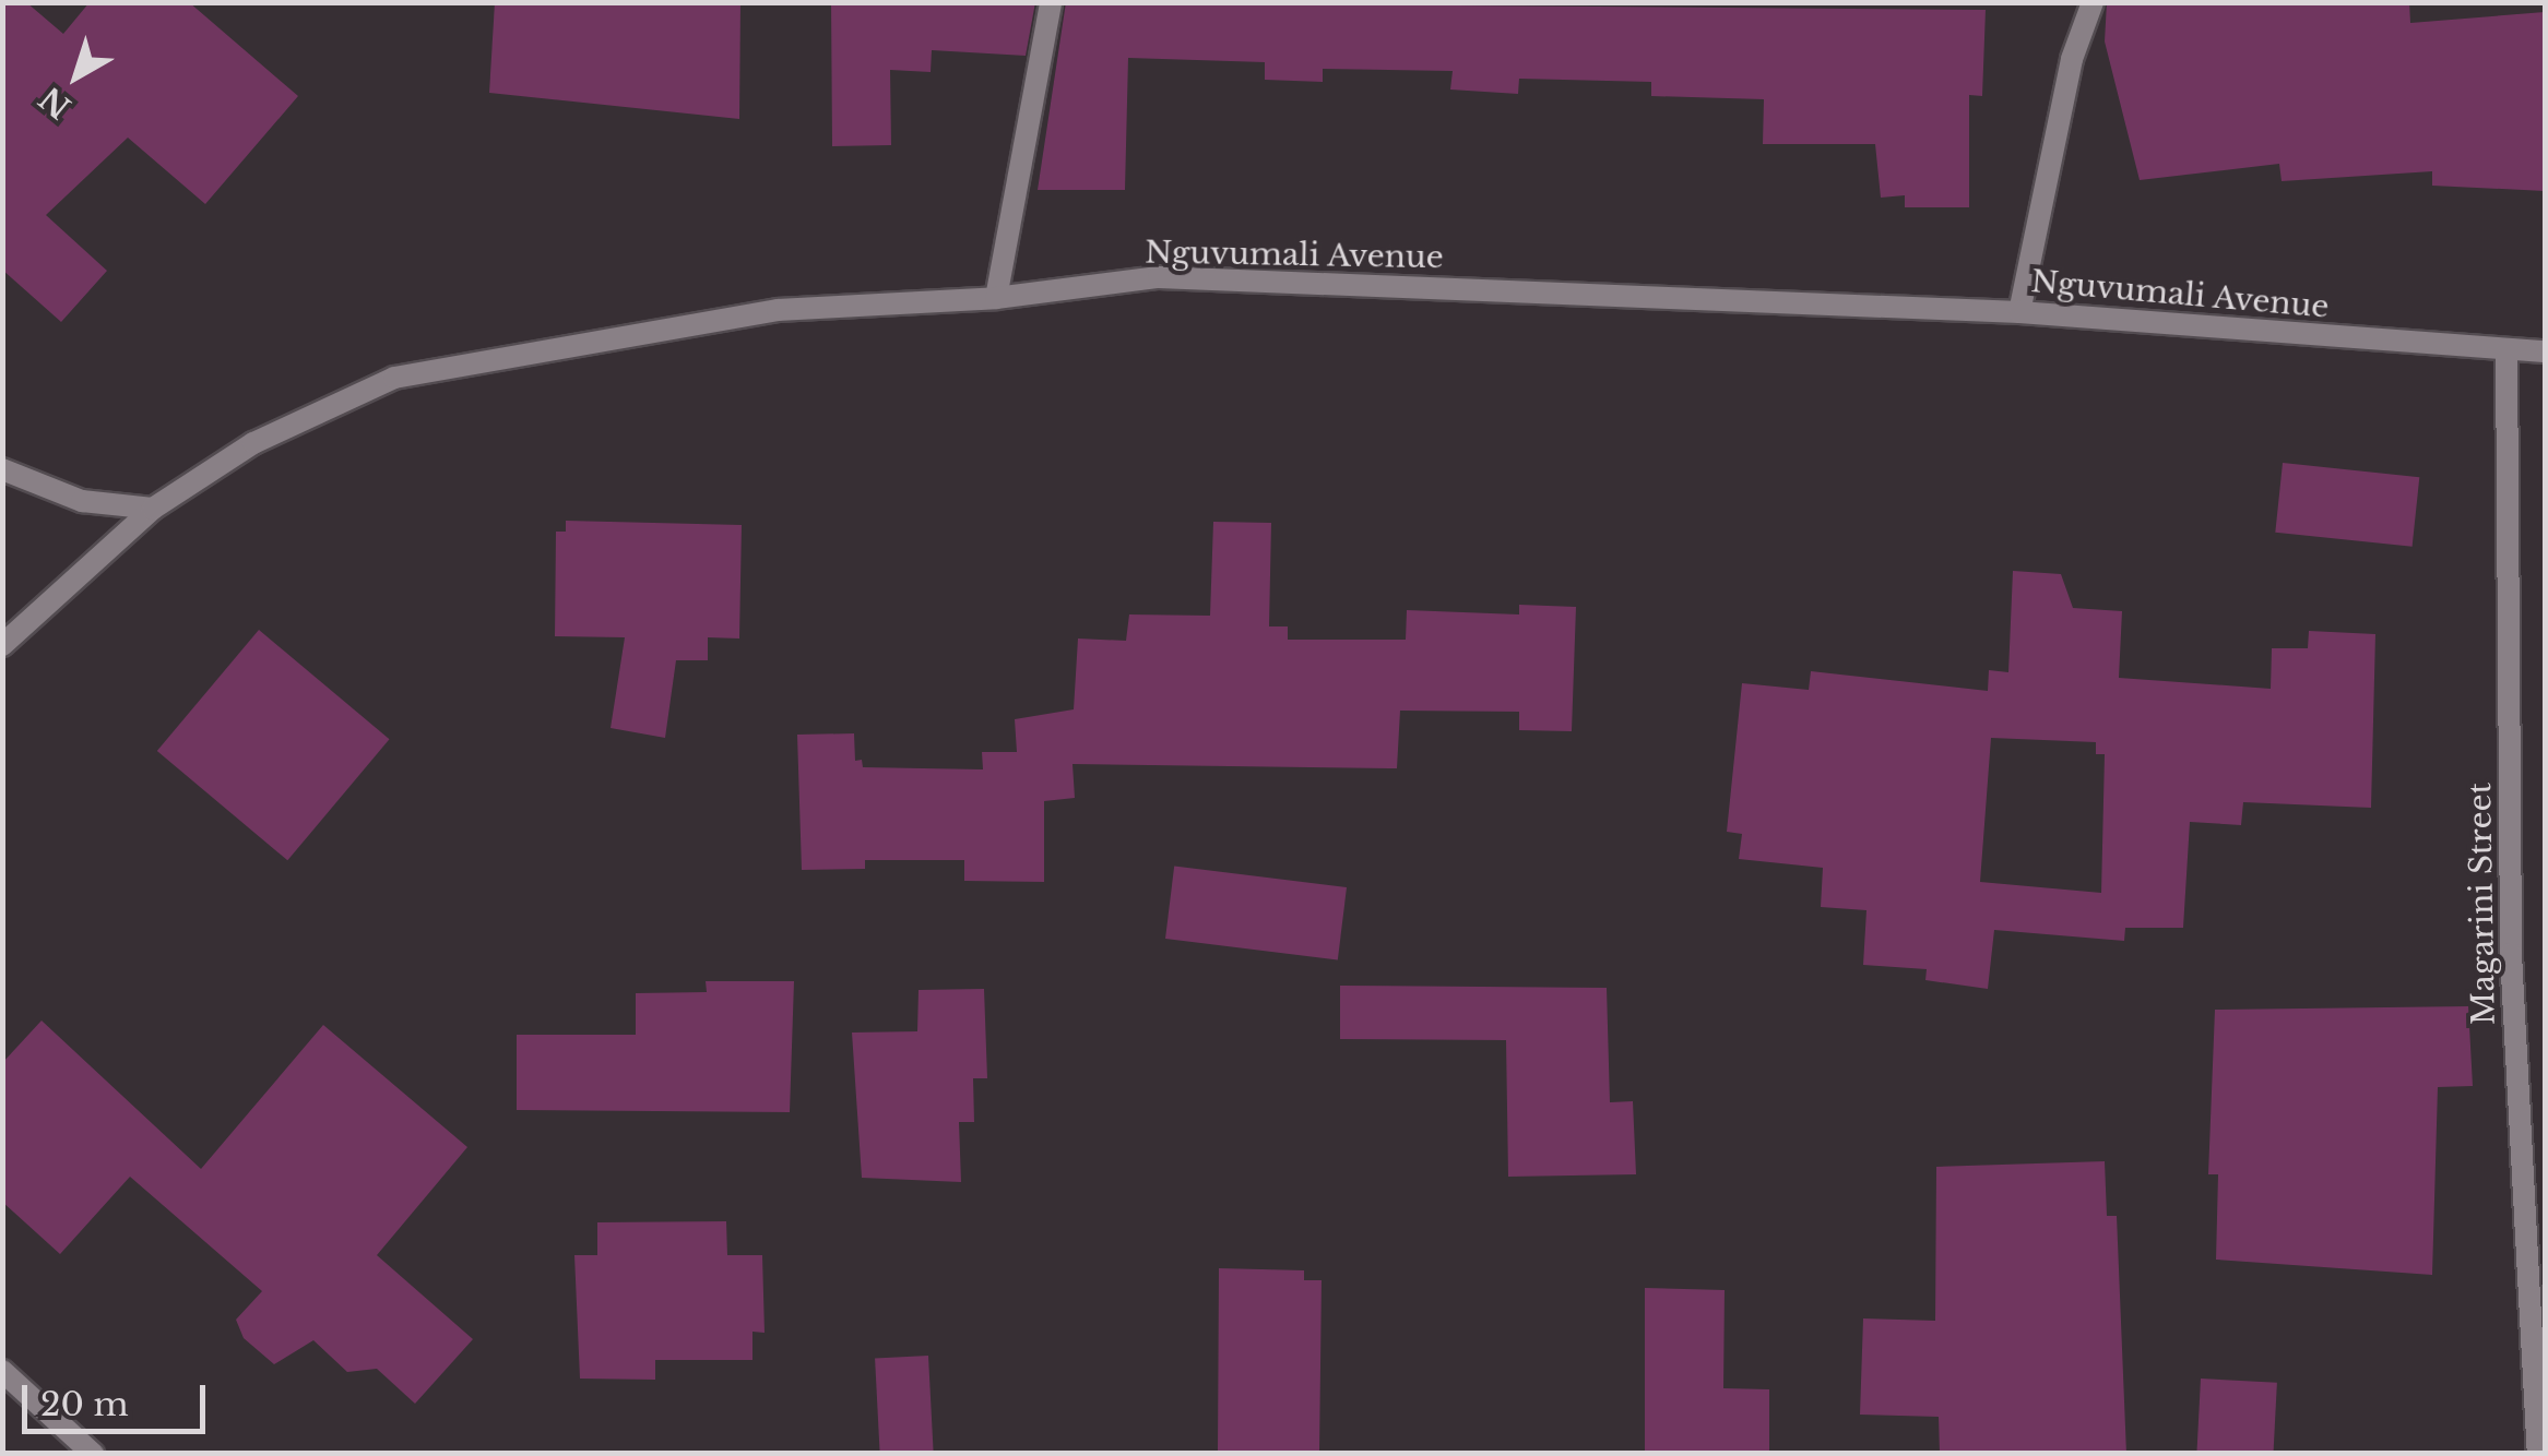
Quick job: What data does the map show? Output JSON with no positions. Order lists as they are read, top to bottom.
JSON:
{
  "streets": {
    "street": ["Nguvumali Avenue", "Magarini Street"]
  },
  "crossings": [
    ["Nguvumali Avenue", "Magarini Street"]
  ],
  "scale_bar": "20 m",
  "north": "bottom left"
}
